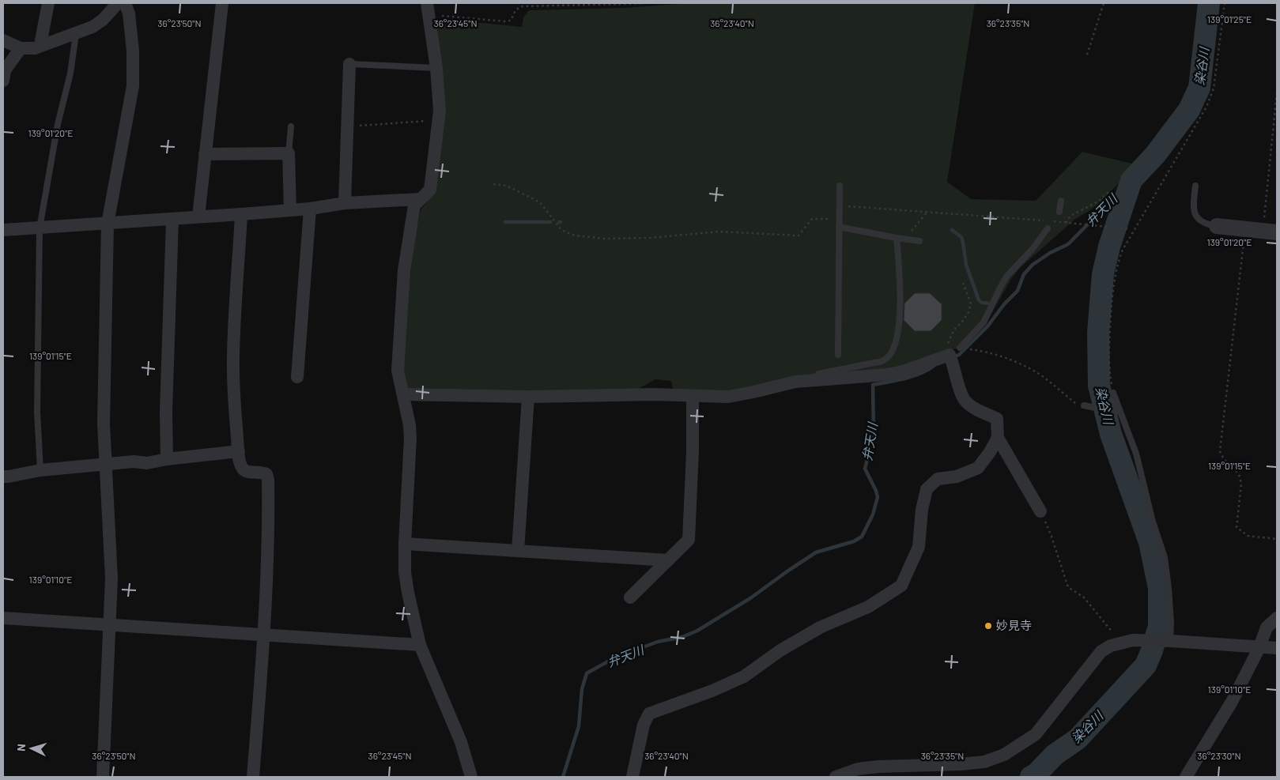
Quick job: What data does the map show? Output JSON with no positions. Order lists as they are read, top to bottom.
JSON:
{
  "water": ["染谷川", "弁天川"],
  "places": ["妙見寺"],
  "north": "left",
  "coordinates": [
    "139°01'25\"E",
    "36°23'50\"N",
    "36°23'45\"N",
    "36°23'40\"N",
    "36°23'35\"N",
    "139°01'20\"E",
    "139°01'15\"E",
    "139°01'10\"E",
    "36°23'30\"N"
  ]
}
